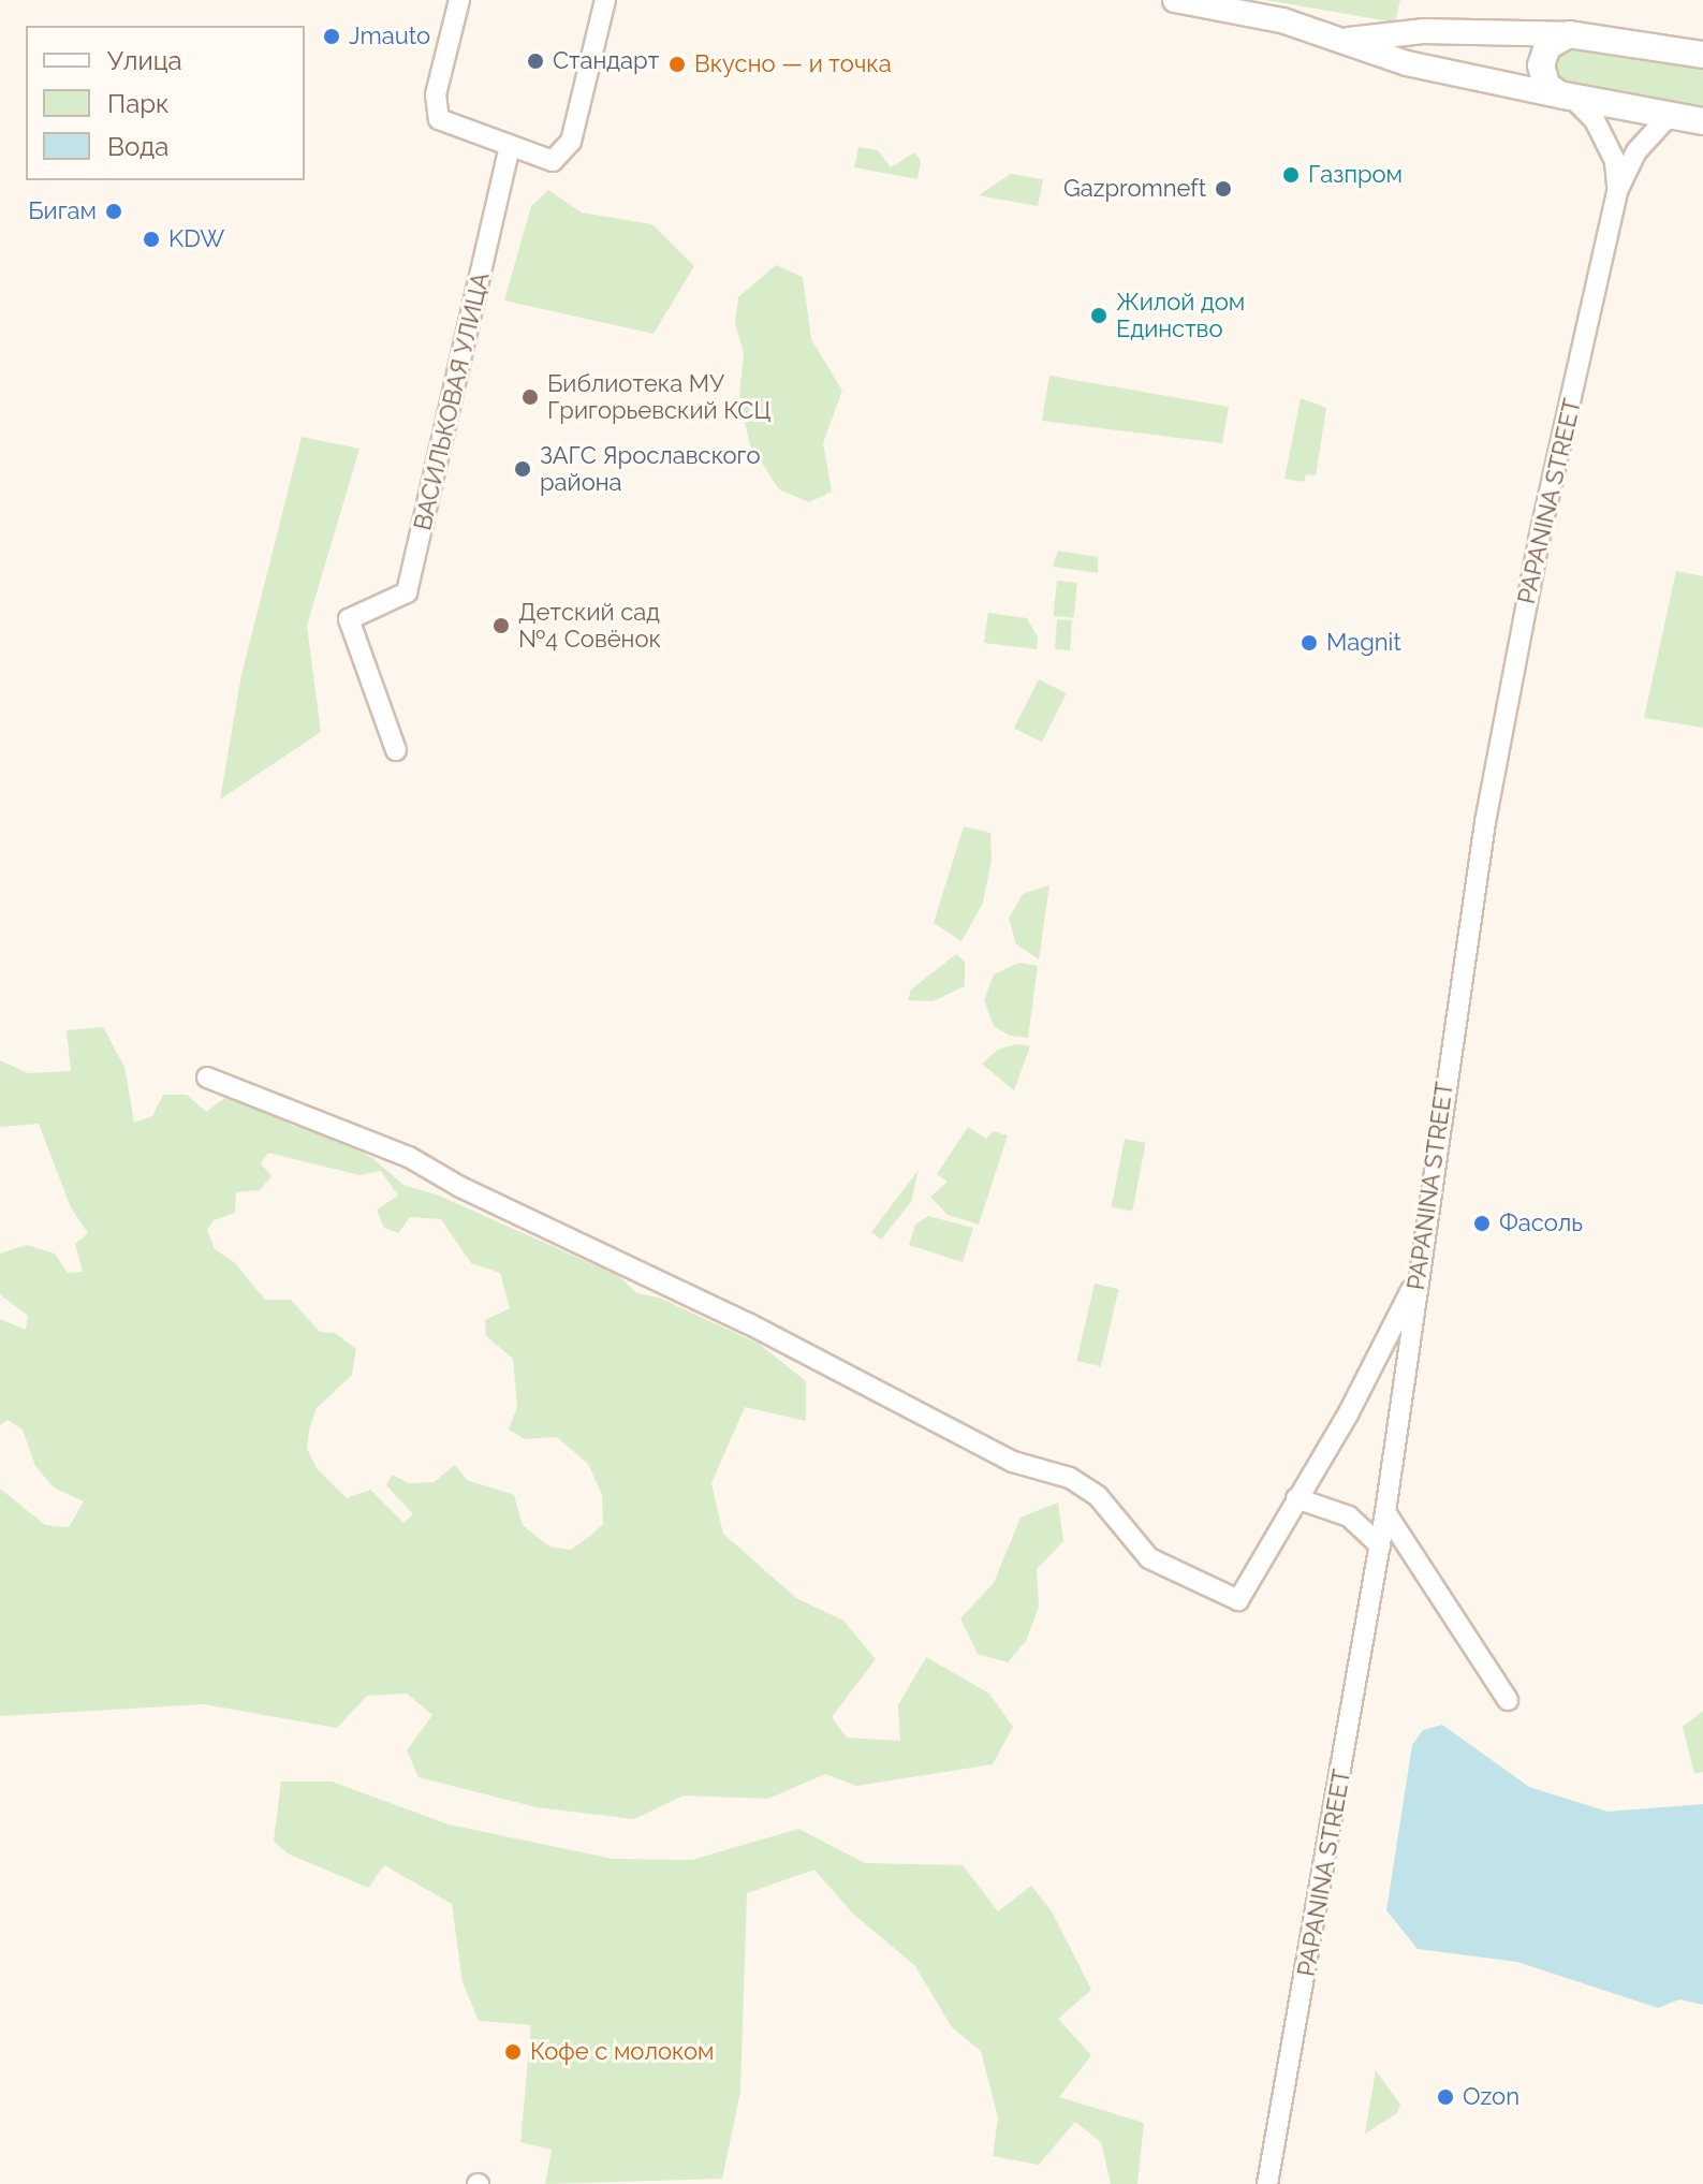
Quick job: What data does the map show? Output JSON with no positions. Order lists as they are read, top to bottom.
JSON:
{
  "streets": {
    "street": ["ВАСИЛЬКОВАЯ УЛИЦА", "PAPANINA STREET"]
  },
  "places": [
    "Jmauto",
    "Стандарт",
    "Вкусно — и точка",
    "Газпром",
    "Gazpromneft",
    "Бигам",
    "KDW",
    "Жилой дом Единство",
    "Библиотека МУ Григорьевский КСЦ",
    "ЗАГС Ярославского района",
    "Детский сад №4 Совёнок",
    "Magnit",
    "Фасоль",
    "Кофе с молоком",
    "Ozon"
  ],
  "legend": ["Улица", "Парк", "Вода"]
}
